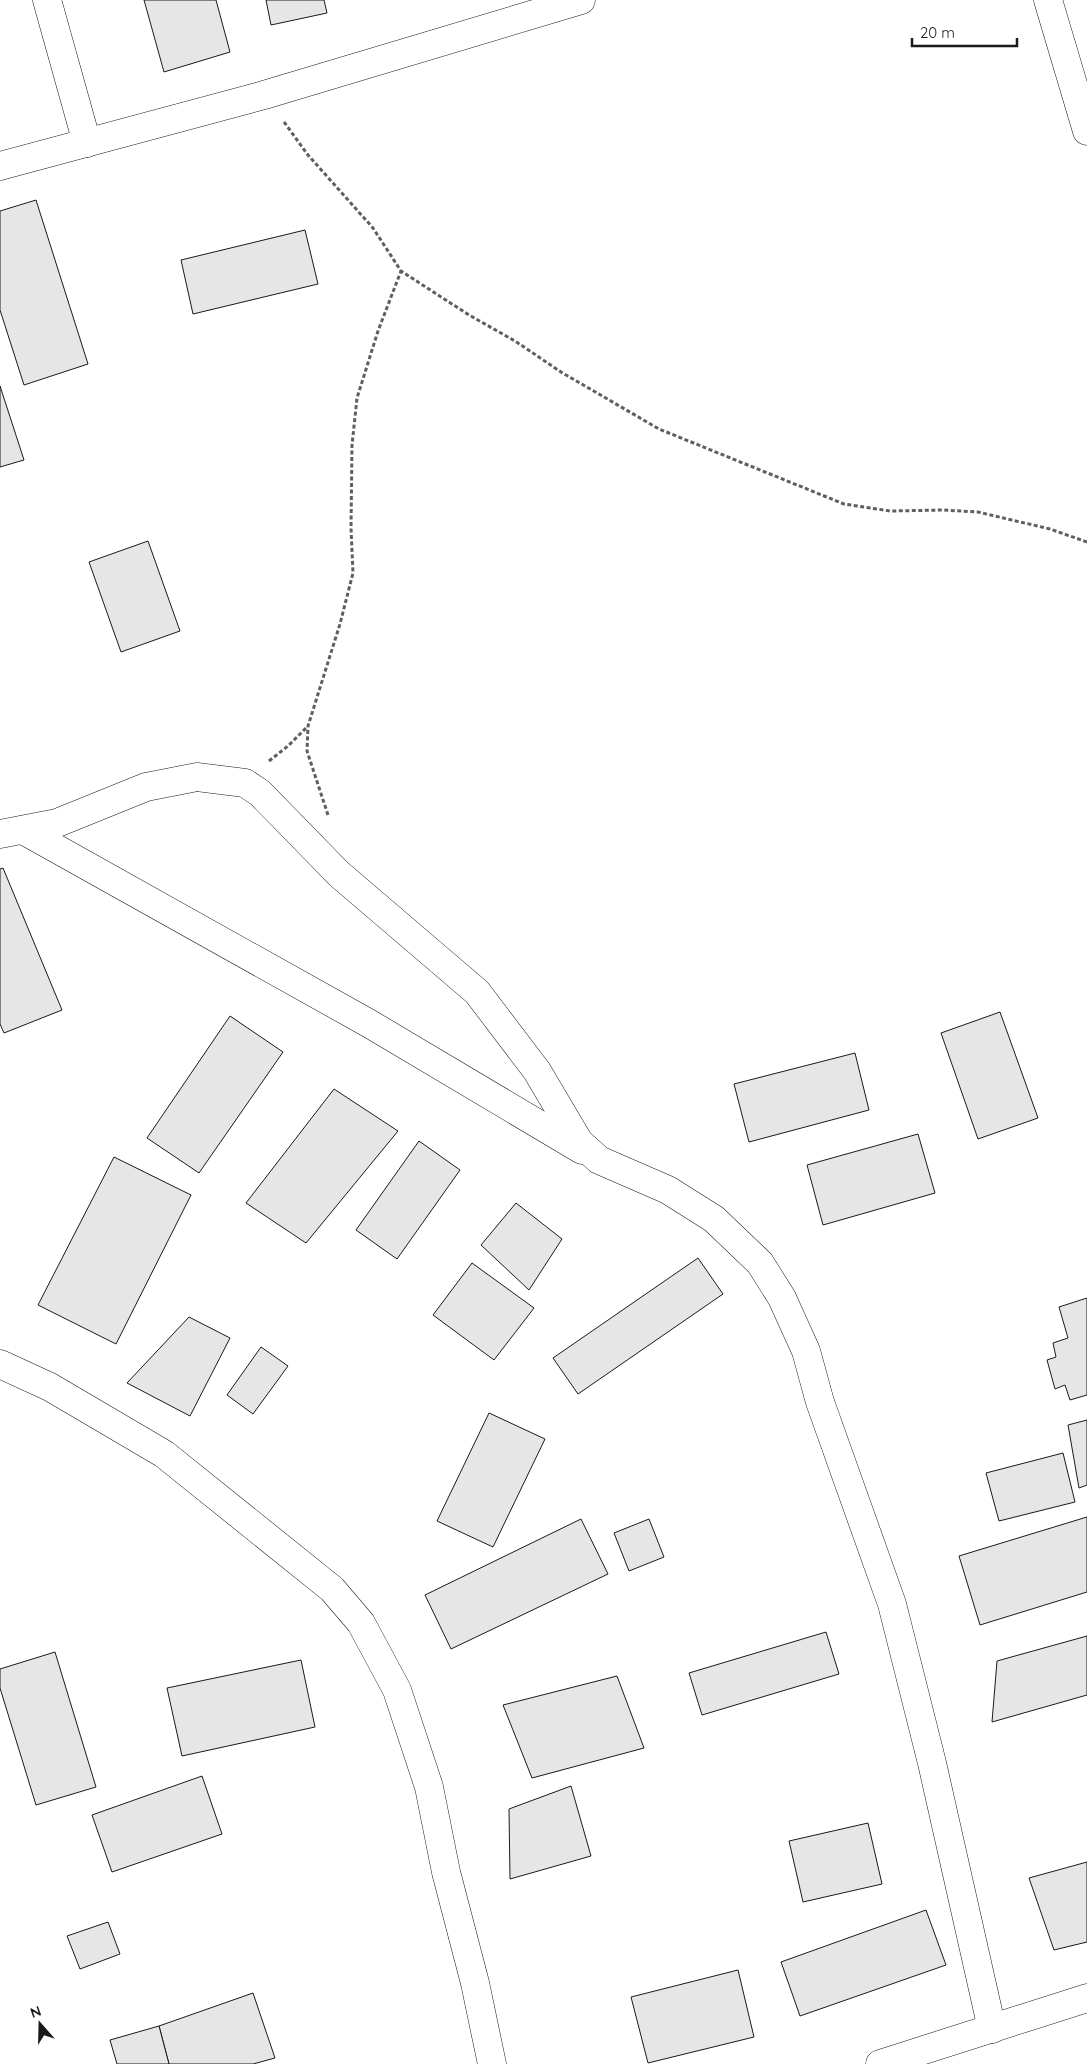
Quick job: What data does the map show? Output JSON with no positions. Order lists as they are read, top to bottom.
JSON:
{
  "scale_bar": "20 m",
  "north": "top"
}
